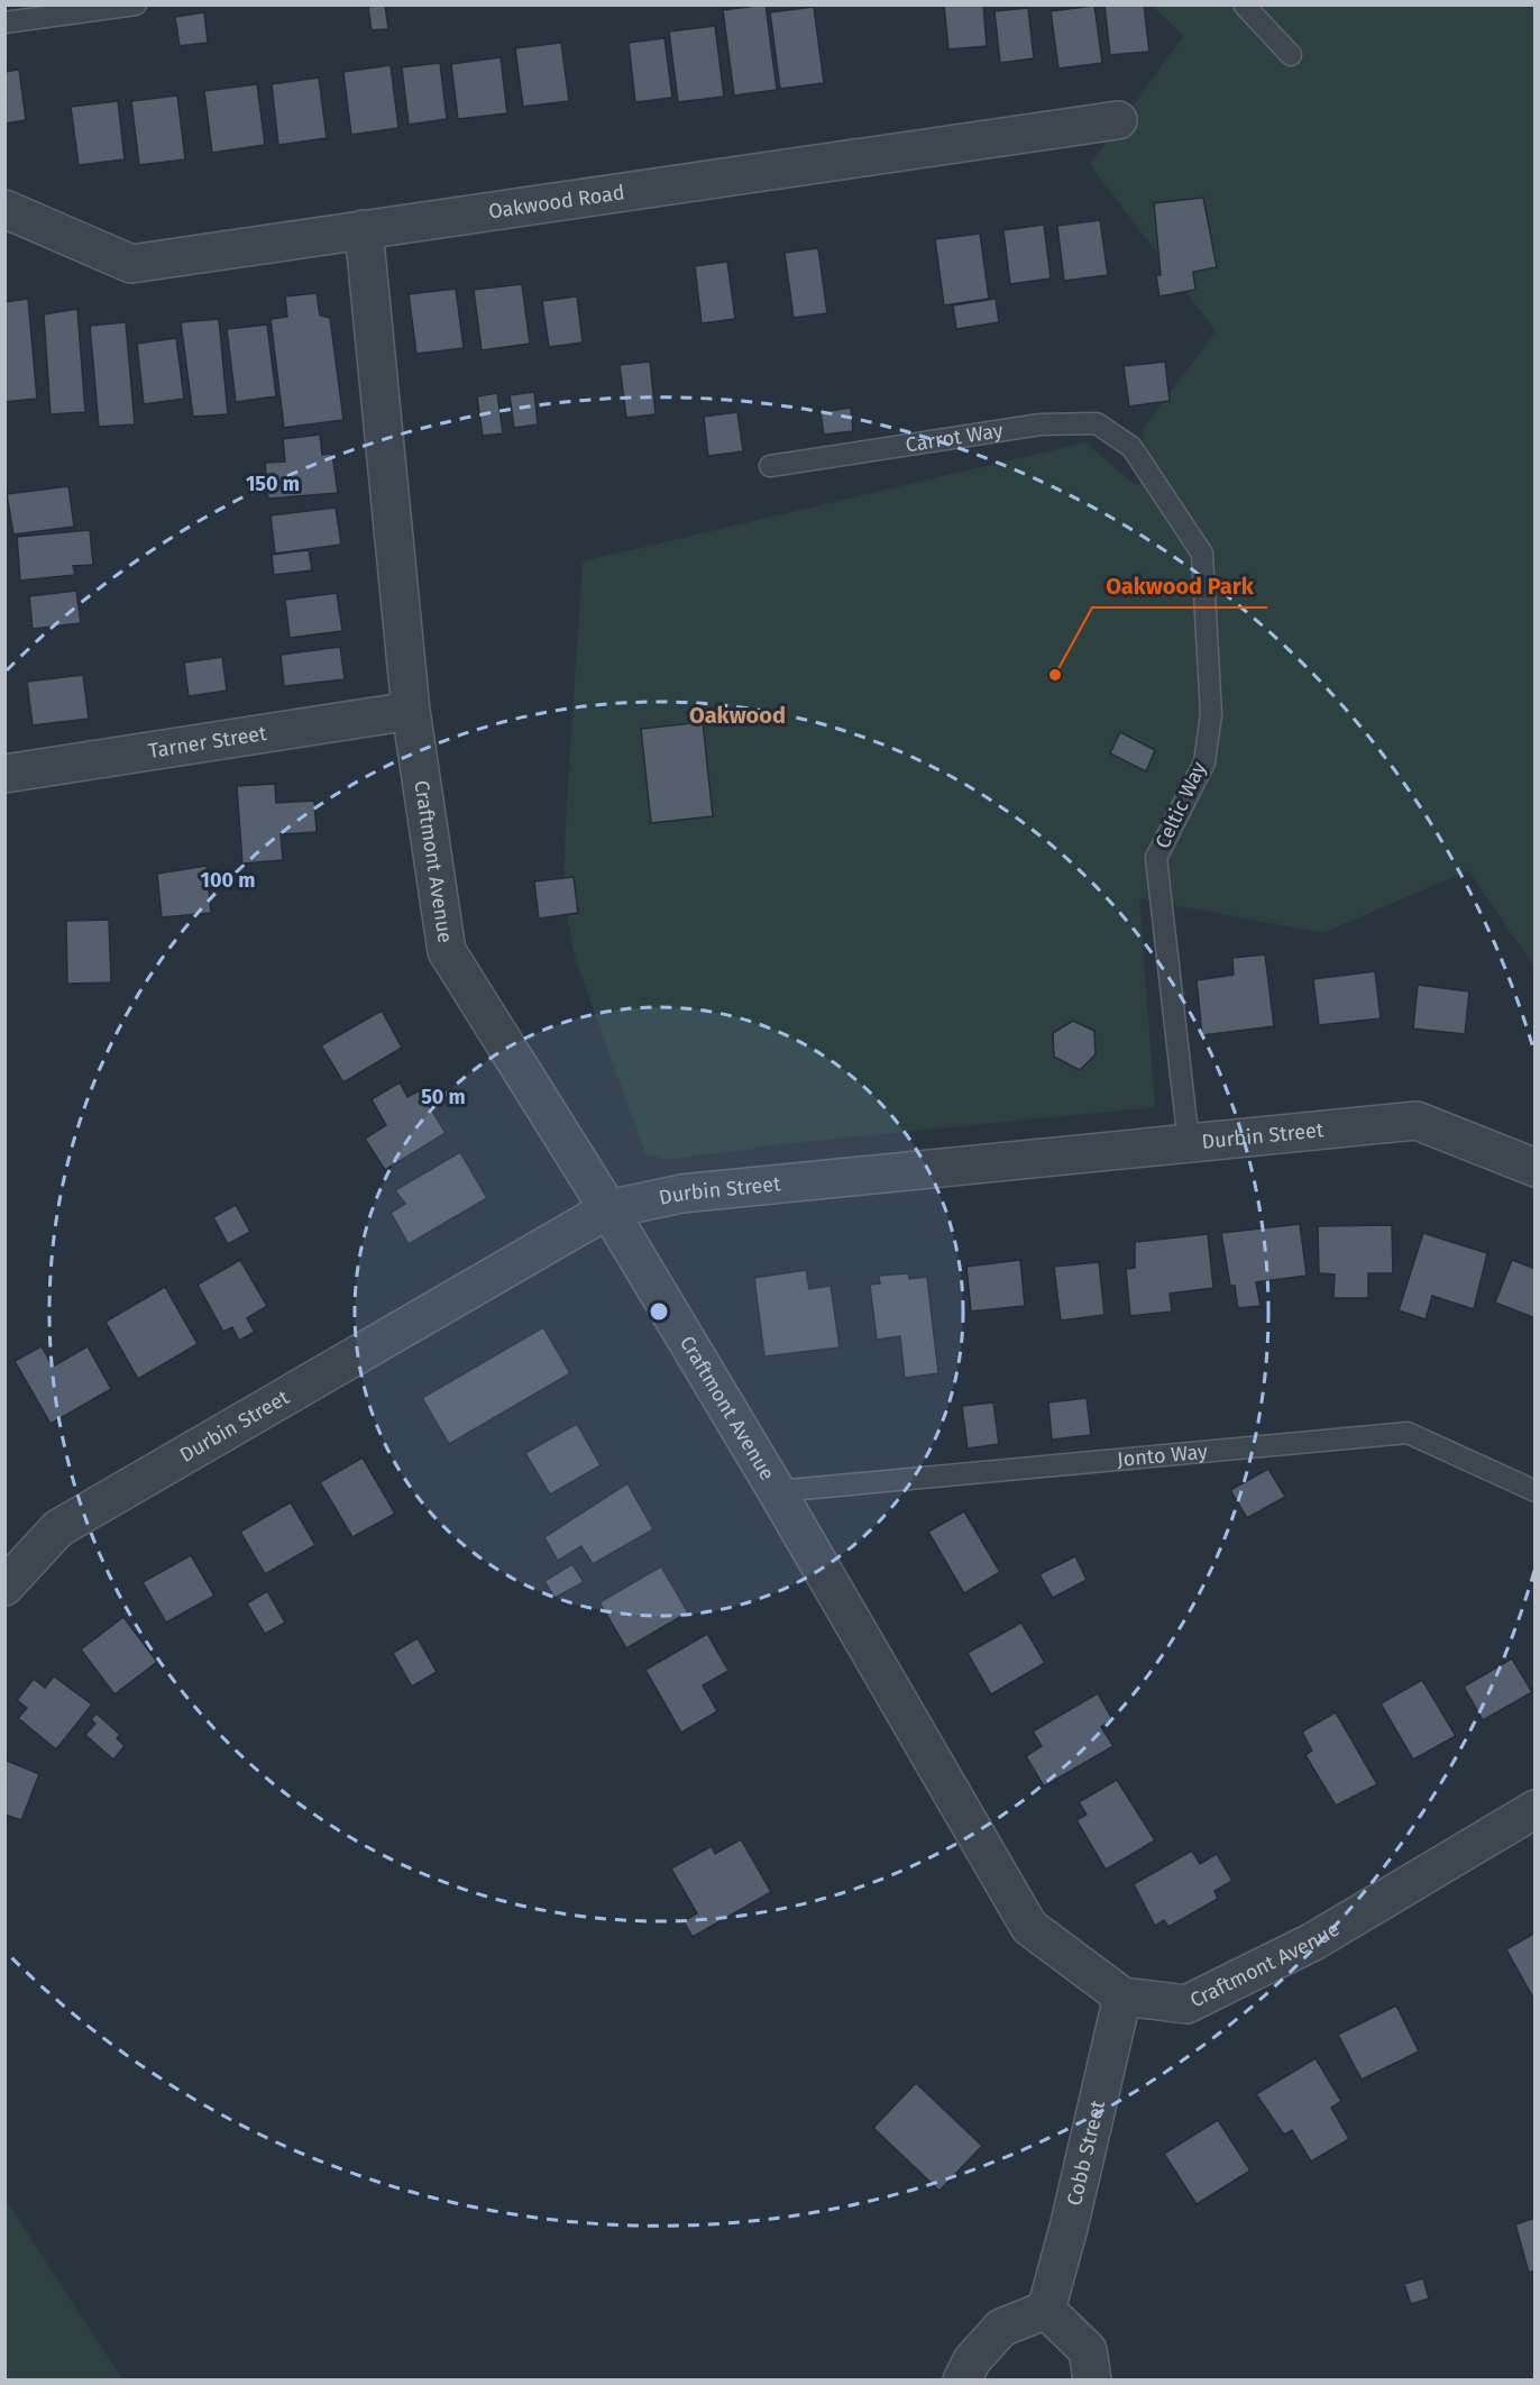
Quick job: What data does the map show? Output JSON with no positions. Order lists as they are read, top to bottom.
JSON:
{
  "streets": {
    "street": [
      "Oakwood Road",
      "Tarner Street",
      "Craftmont Avenue",
      "Durbin Street",
      "Cobb Street"
    ],
    "lane": ["Carrot Way", "Celtic Way", "Jonto Way"]
  },
  "crossings": [
    ["Oakwood Road", "Craftmont Avenue"],
    ["Carrot Way", "Celtic Way"],
    ["Tarner Street", "Craftmont Avenue"],
    ["Celtic Way", "Durbin Street"],
    ["Craftmont Avenue", "Durbin Street"],
    ["Craftmont Avenue", "Jonto Way"],
    ["Craftmont Avenue", "Cobb Street"]
  ],
  "districts": ["Oakwood"],
  "places": ["Oakwood Park"],
  "rings": ["150 m", "100 m", "50 m"]
}
